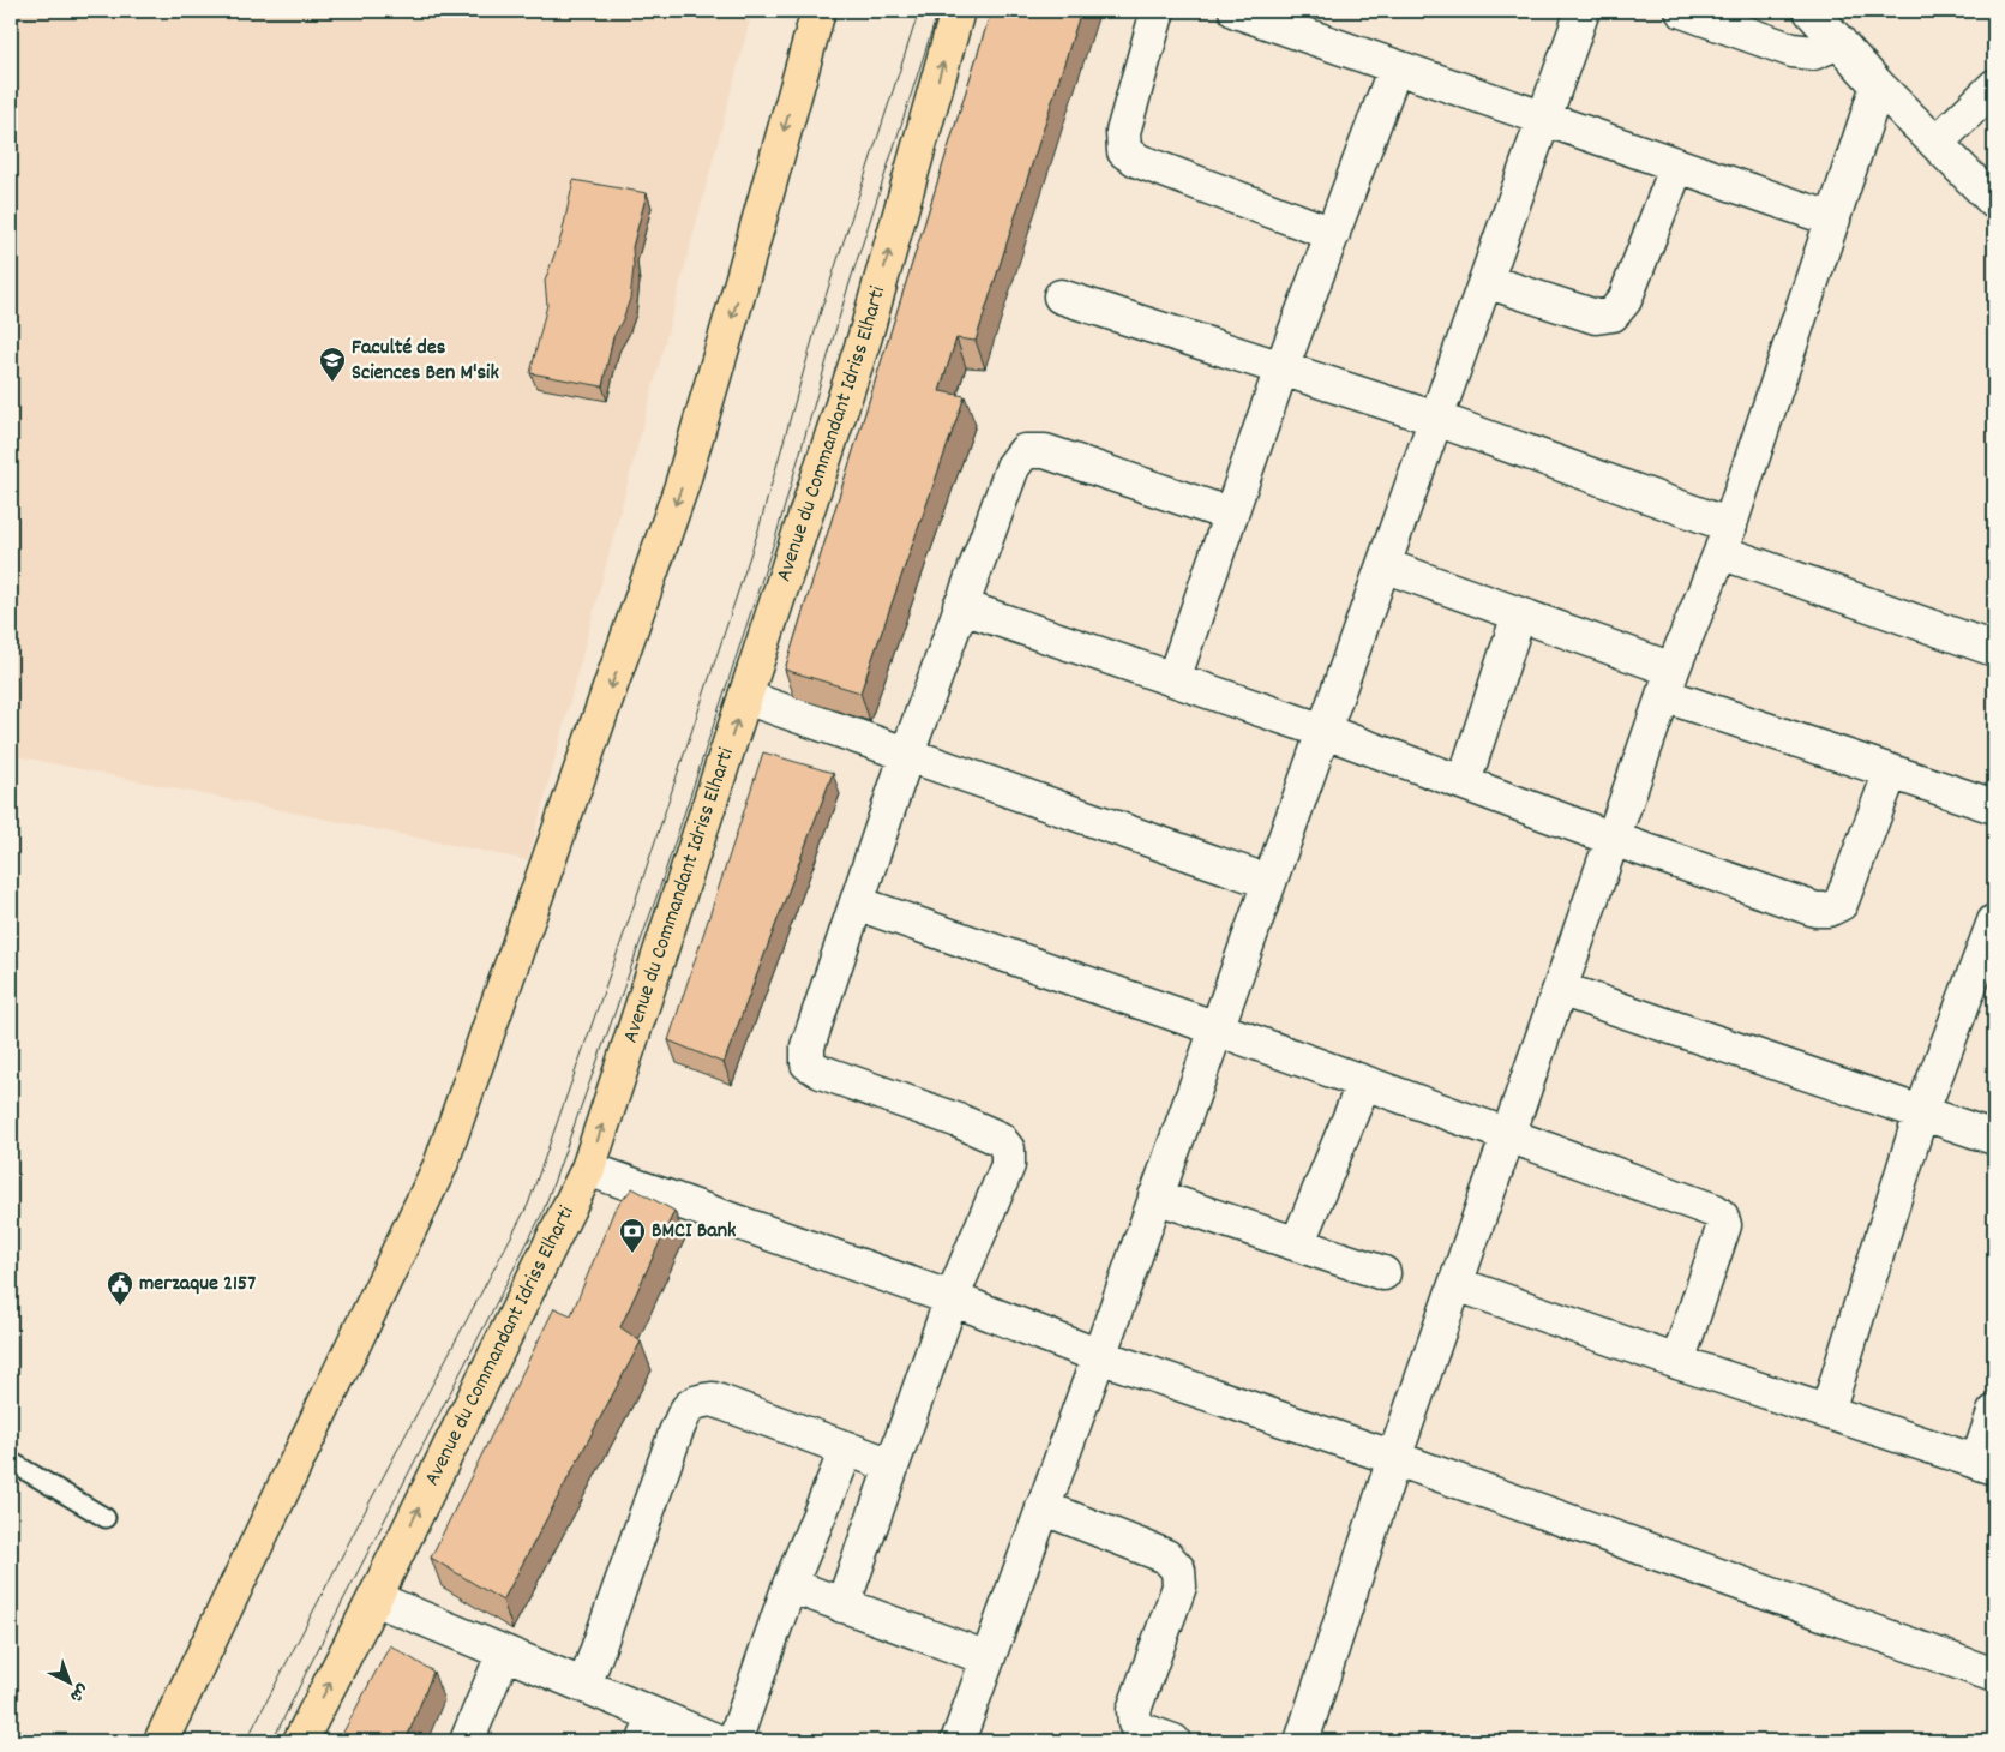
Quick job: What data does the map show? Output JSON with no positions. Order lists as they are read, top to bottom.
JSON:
{
  "streets": {
    "main road": ["Avenue du Commandant Idriss Elharti"]
  },
  "places": {
    "school or university": ["Faculté des Sciences Ben M'sik"],
    "bank": ["BMCI Bank"],
    "public building": ["merzaque 2157"]
  },
  "north": "bottom right"
}
